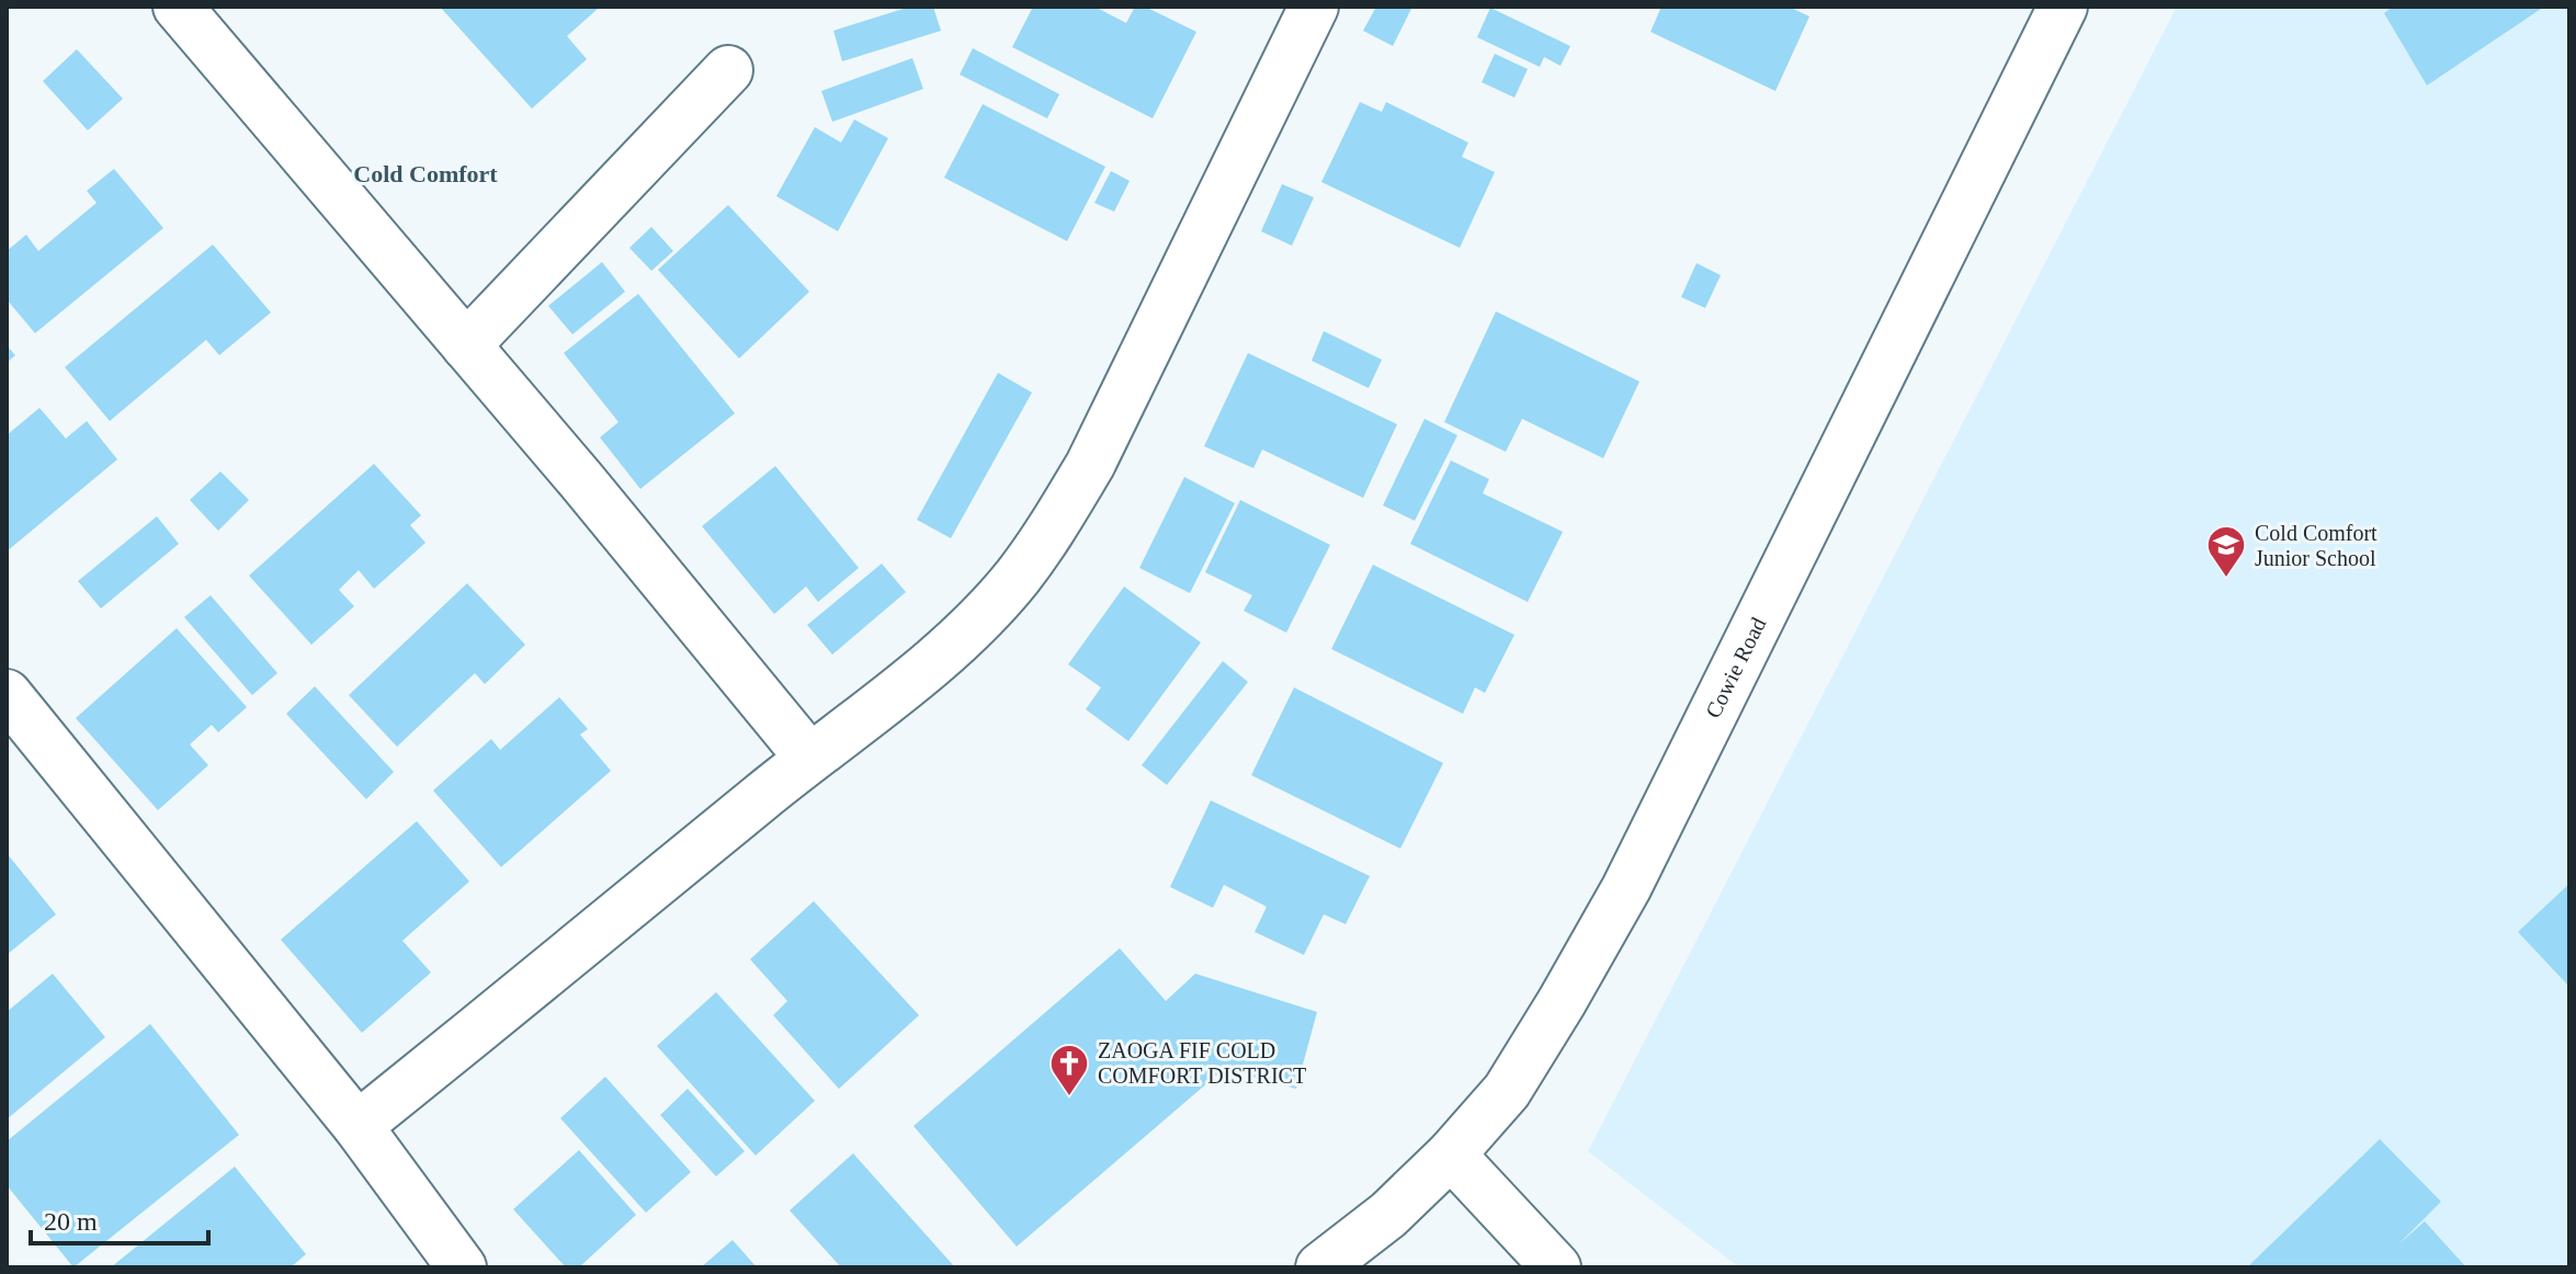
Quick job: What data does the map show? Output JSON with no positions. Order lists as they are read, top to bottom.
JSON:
{
  "streets": {
    "street": ["Cowie Road"]
  },
  "districts": ["Cold Comfort"],
  "places": {
    "school or university": ["Cold Comfort Junior School"],
    "church": ["ZAOGA FIF COLD COMFORT DISTRICT"]
  },
  "scale_bar": "20 m"
}
